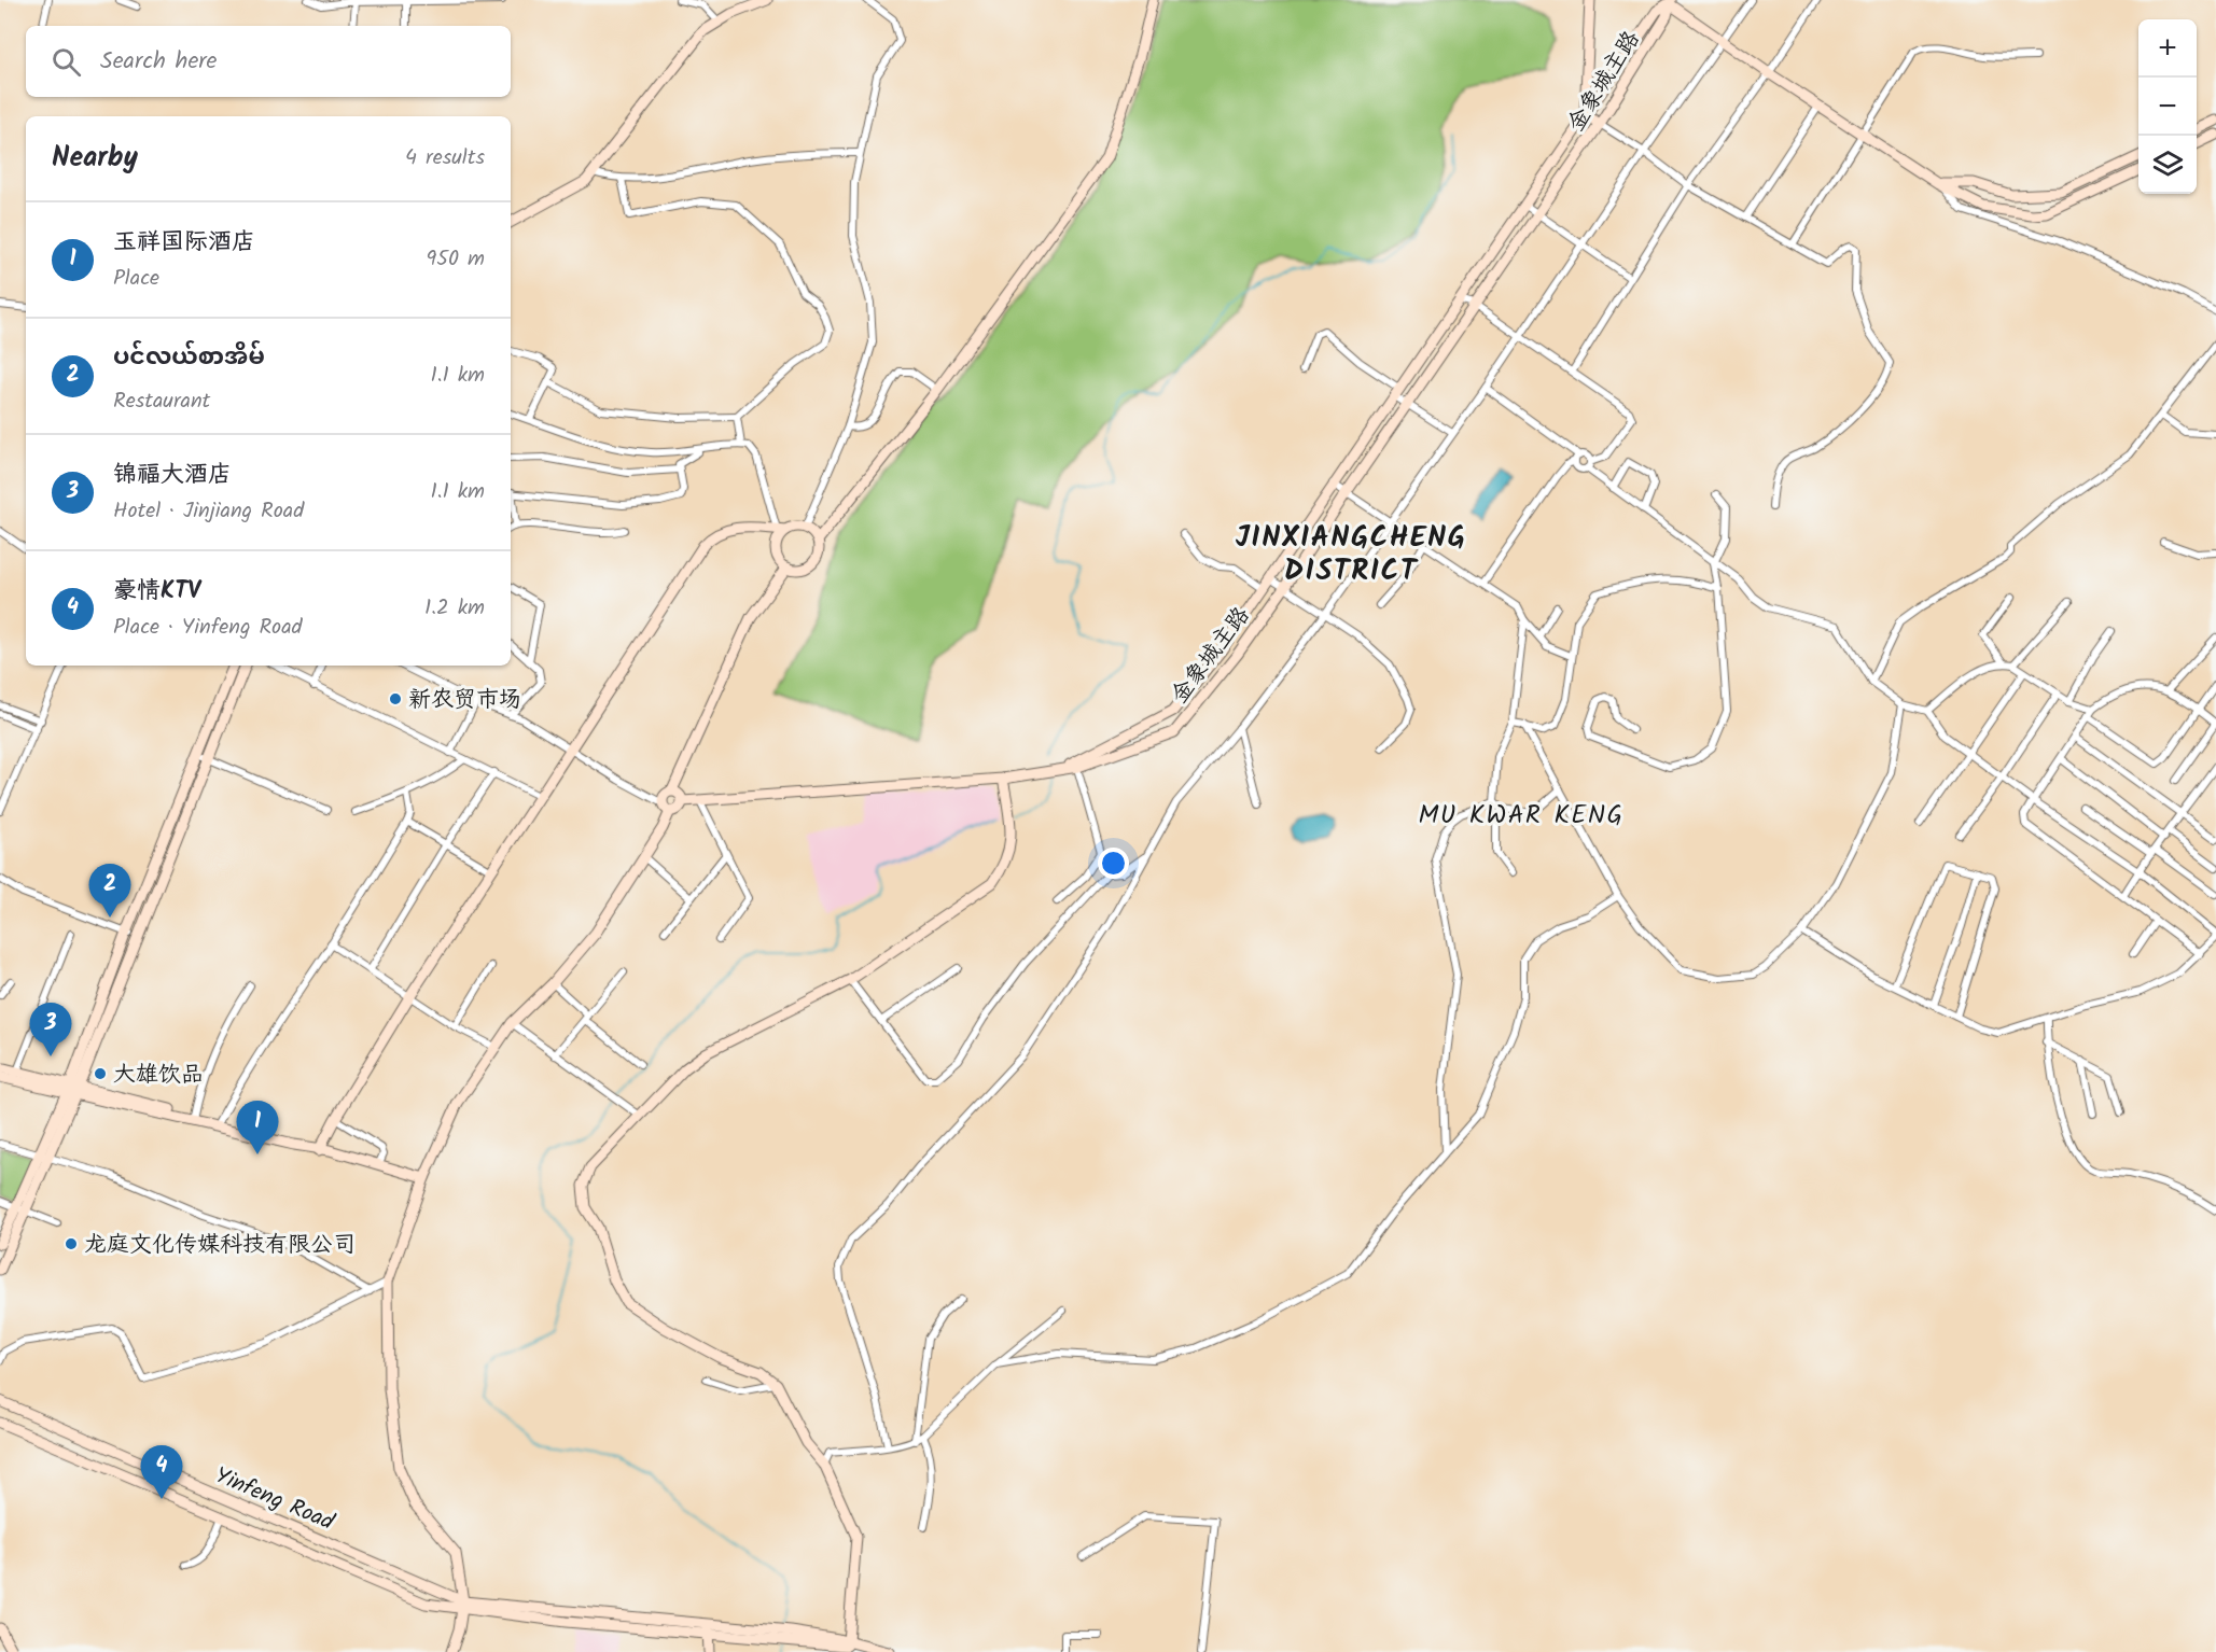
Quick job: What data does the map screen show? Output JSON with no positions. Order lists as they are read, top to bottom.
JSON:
{
  "streets": {
    "main road": ["金象城主路", "Yinfeng Road"]
  },
  "districts": ["JINXIANGCHENG DISTRICT", "MU KWAR KENG"],
  "places": ["新农贸市场", "大雄饮品", "龙庭文化传媒科技有限公司"],
  "page": {
    "map_buttons": ["+", "−"],
    "search": "Search here",
    "heading": ["Nearby", "4 results"],
    "list": [
      {
        "mark": "1",
        "name": "玉祥国际酒店",
        "note": "Place",
        "value": "950 m"
      },
      {
        "mark": "2",
        "name": "ပင်လယ်စာအိမ်",
        "note": "Restaurant",
        "value": "1.1 km"
      },
      {
        "mark": "3",
        "name": "锦福大酒店",
        "note": "Hotel · Jinjiang Road",
        "value": "1.1 km"
      },
      {
        "mark": "4",
        "name": "豪情KTV",
        "note": "Place · Yinfeng Road",
        "value": "1.2 km"
      }
    ],
    "pins": [
      "2",
      "3",
      "1",
      "4"
    ]
  }
}
